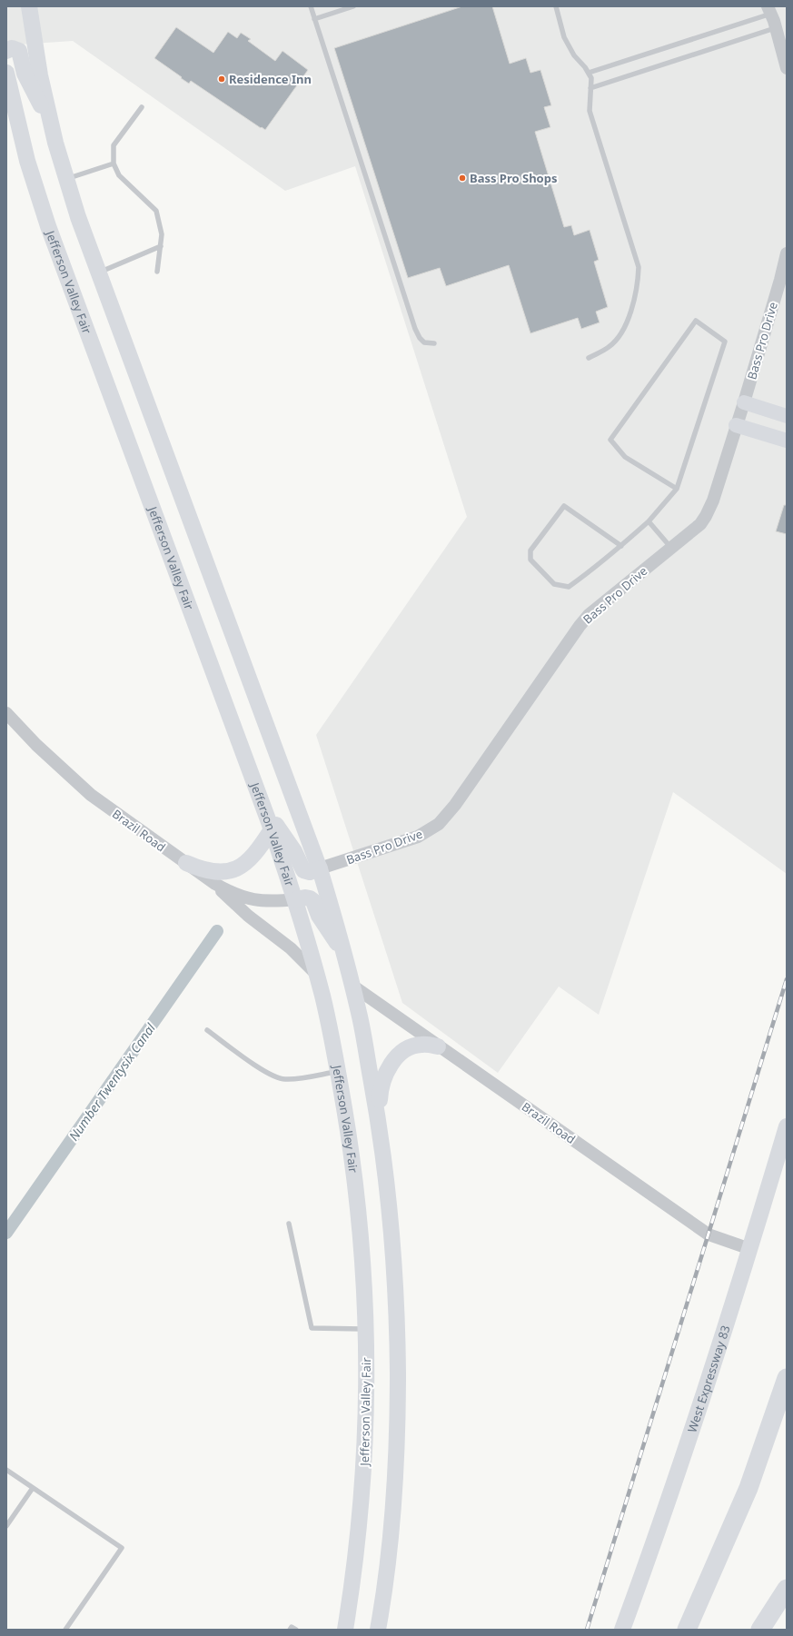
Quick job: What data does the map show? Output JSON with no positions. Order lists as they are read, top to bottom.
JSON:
{
  "streets": {
    "main road": ["Jefferson Valley Fair", "West Expressway 83"],
    "street": ["Bass Pro Drive", "Brazil Road"]
  },
  "crossings": [
    ["Jefferson Valley Fair", "Brazil Road"],
    ["Brazil Road", "West Expressway 83"]
  ],
  "water": ["Number Twentysix Canal"],
  "places": ["Residence Inn", "Bass Pro Shops"]
}
